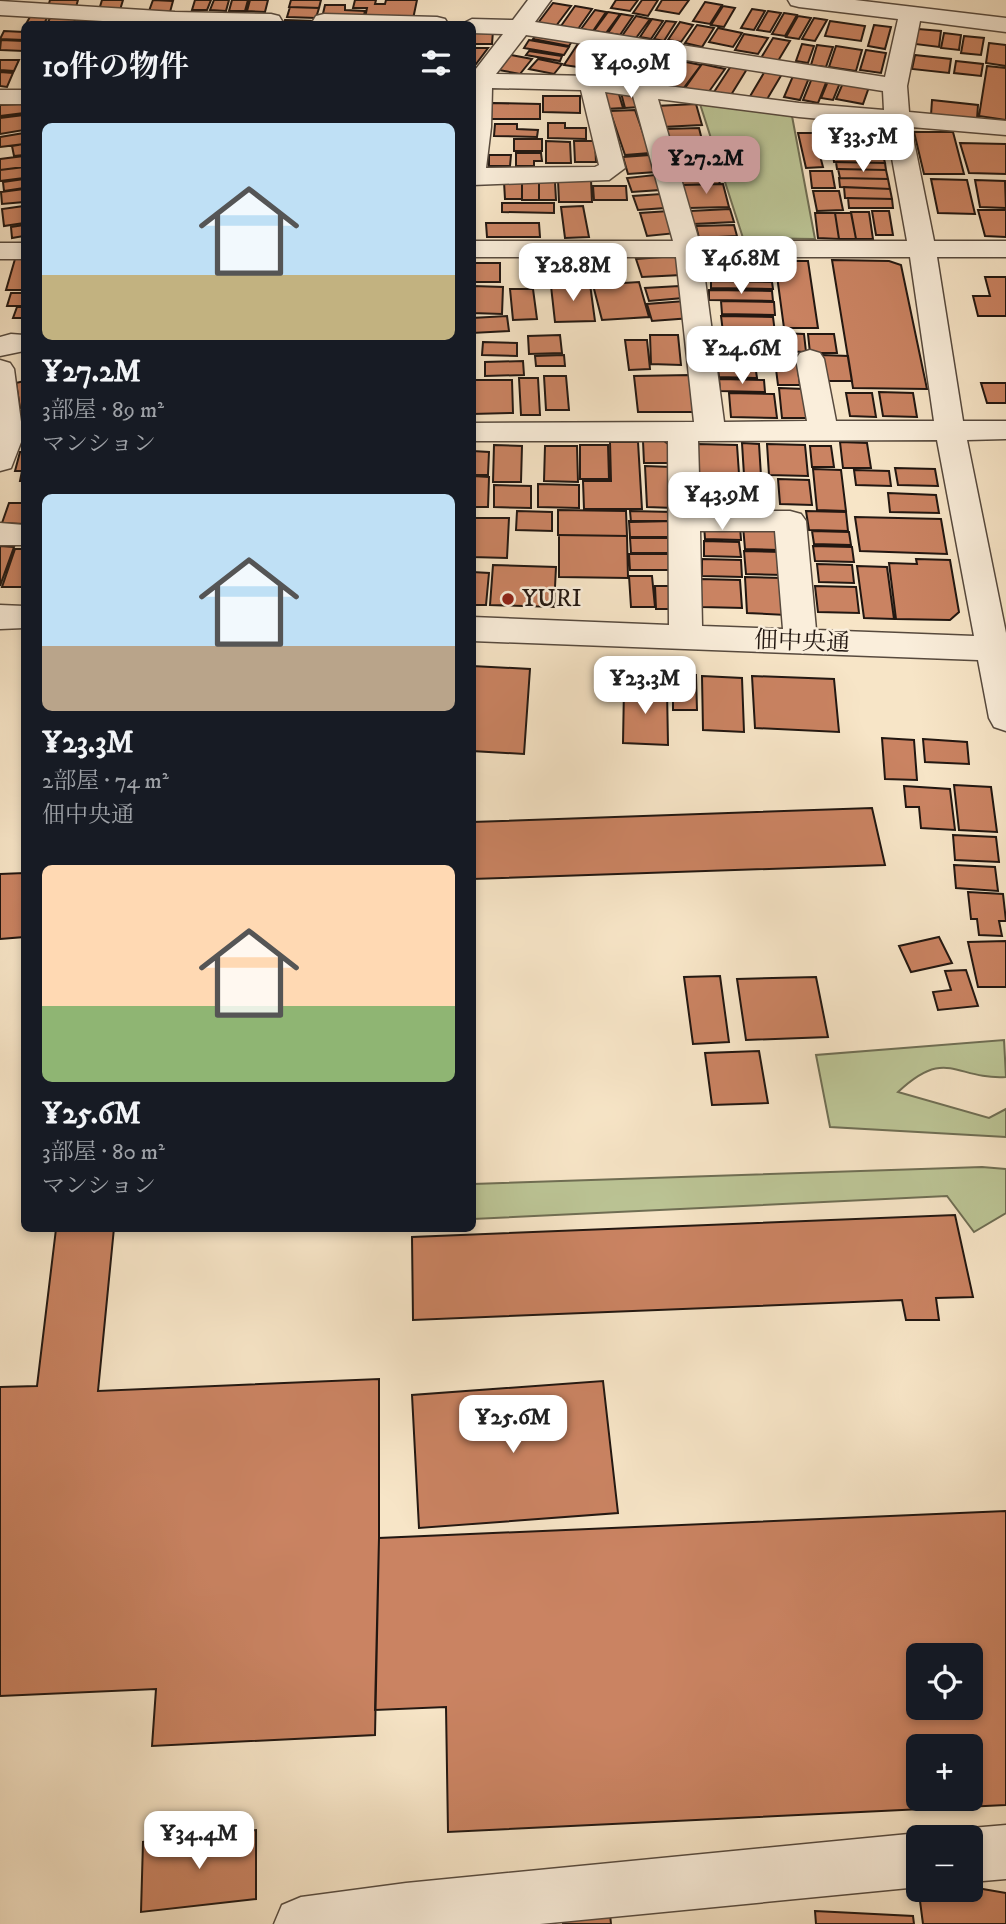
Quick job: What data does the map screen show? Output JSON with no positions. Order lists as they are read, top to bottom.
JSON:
{
  "streets": {
    "street": ["佃中央通"]
  },
  "places": ["YURI"],
  "page": {
    "heading": "10件の物件",
    "price": [
      "¥40.9M",
      "¥33.5M",
      "¥27.2M",
      "¥46.8M",
      "¥28.8M",
      "¥24.6M",
      "¥43.9M",
      "¥23.3M",
      "¥25.6M",
      "¥34.4M"
    ],
    "list": [
      {
        "name": "¥27.2M",
        "note": "3部屋 · 89 m² · マンション"
      },
      {
        "name": "¥23.3M",
        "note": "2部屋 · 74 m² · 佃中央通"
      },
      {
        "name": "¥25.6M",
        "note": "3部屋 · 80 m² · マンション"
      }
    ],
    "map_buttons": ["+", "−"]
  }
}
